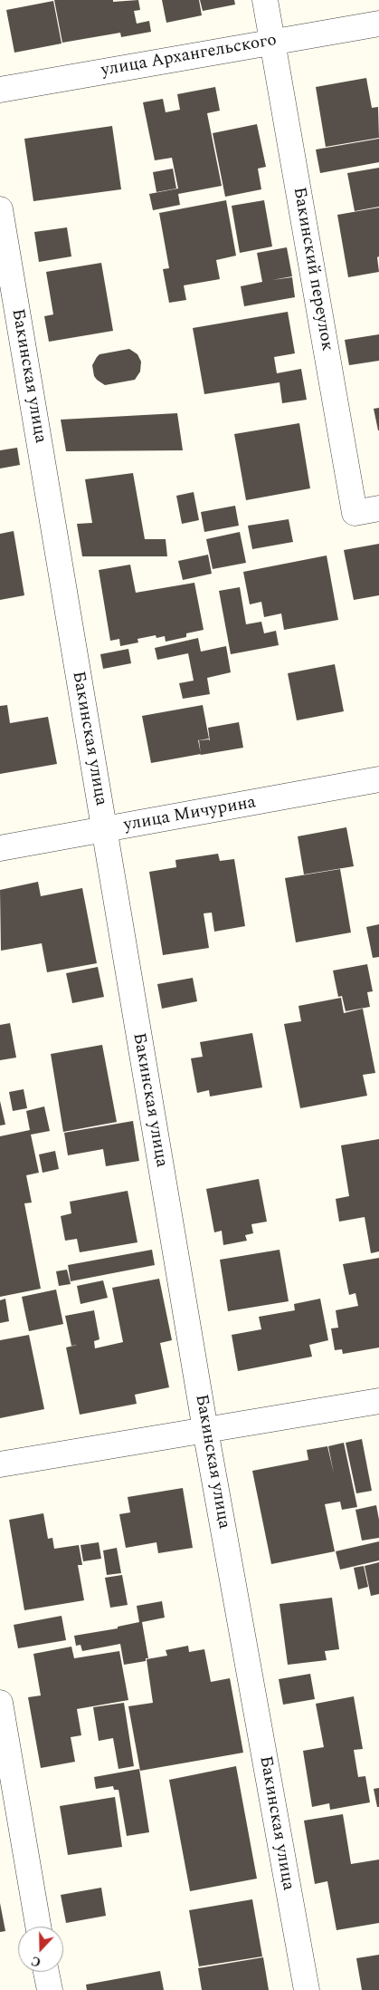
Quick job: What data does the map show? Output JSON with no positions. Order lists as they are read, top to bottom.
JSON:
{
  "streets": {
    "street": [
      "улица Архангельского",
      "Бакинский переулок",
      "Бакинская улица",
      "улица Мичурина"
    ]
  },
  "crossings": [
    ["улица Архангельского", "Бакинский переулок"],
    ["Бакинская улица", "улица Мичурина"]
  ],
  "north": "bottom"
}
